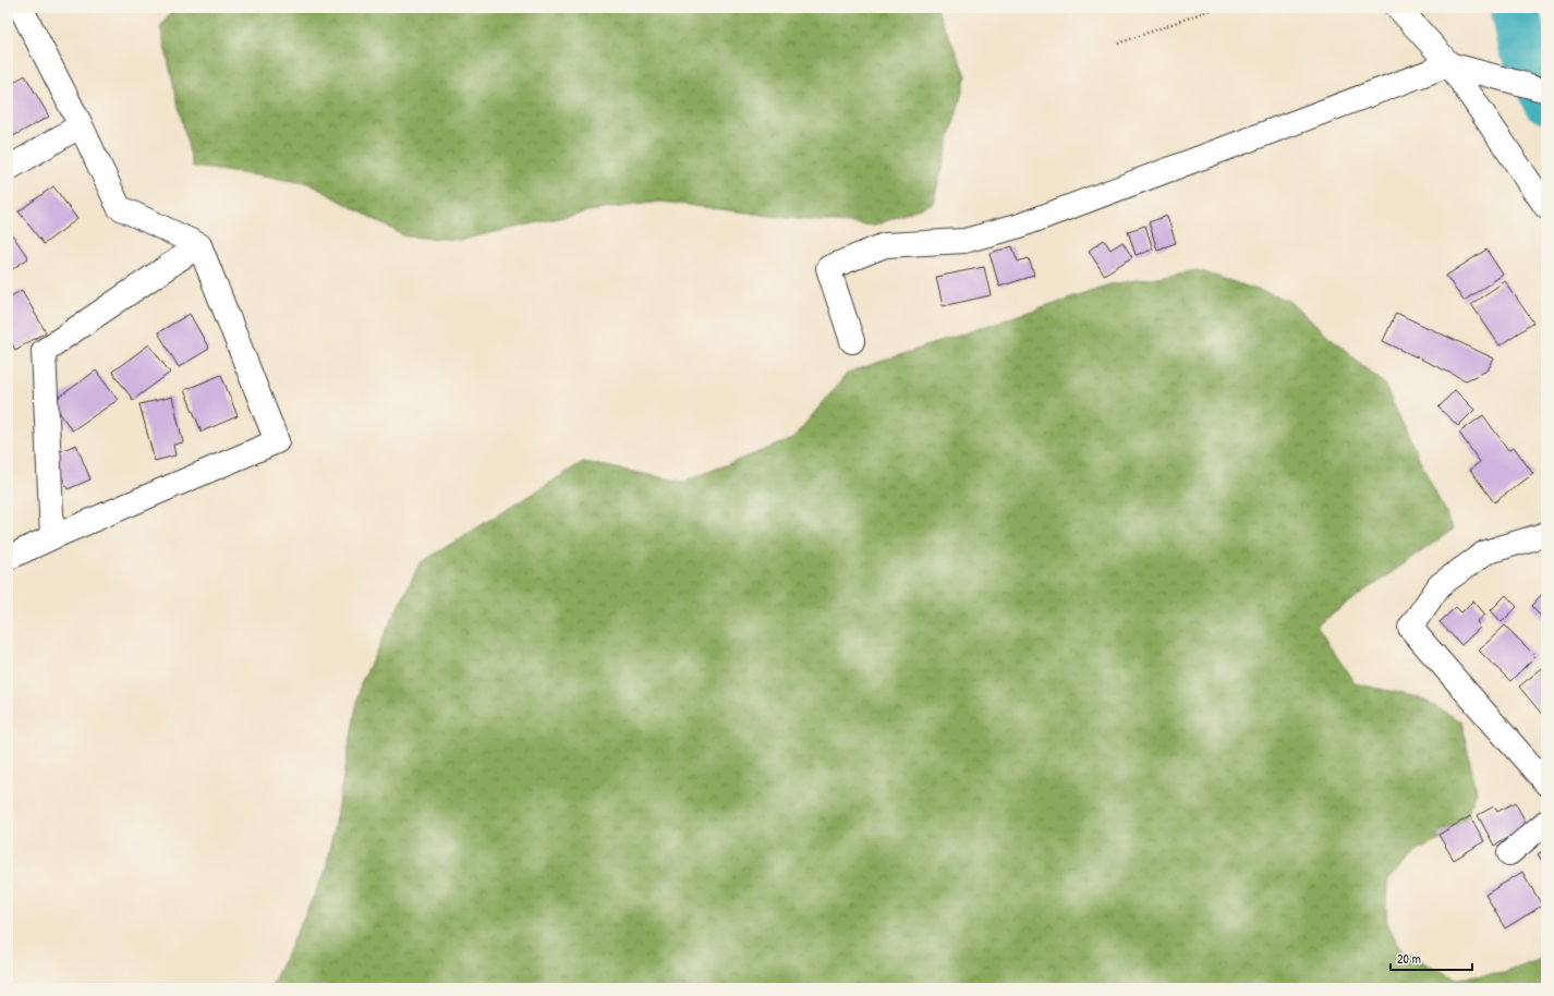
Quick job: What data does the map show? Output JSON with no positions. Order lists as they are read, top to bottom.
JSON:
{
  "scale_bar": "20 m"
}
